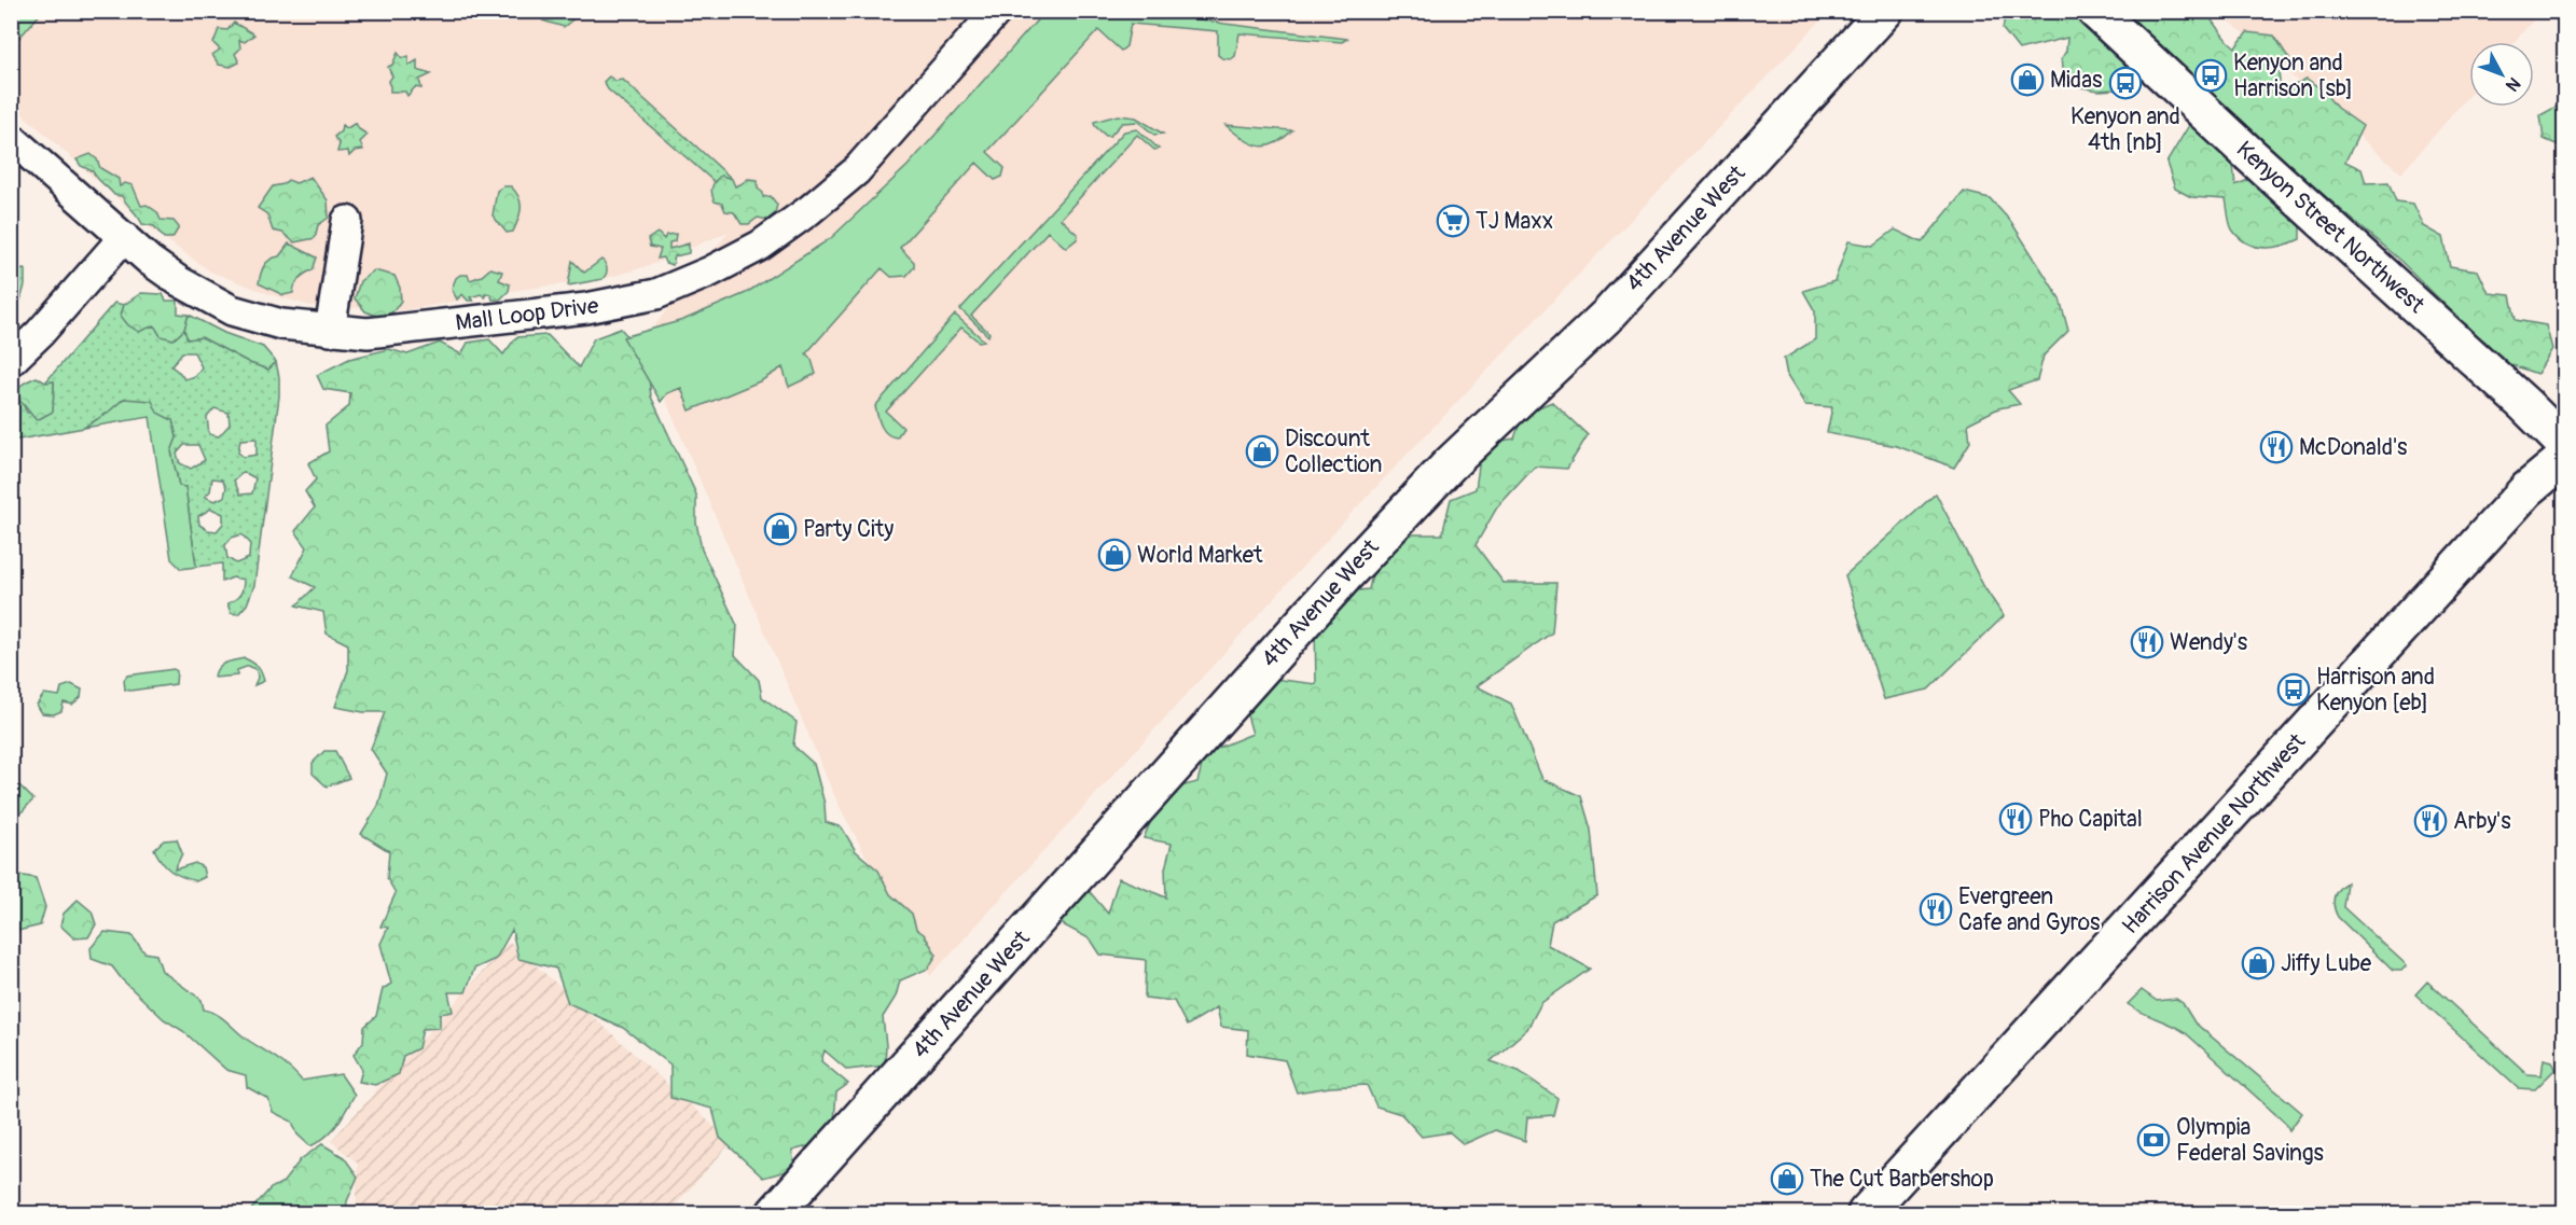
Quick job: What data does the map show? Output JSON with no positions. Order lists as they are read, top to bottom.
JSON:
{
  "streets": {
    "street": [
      "Kenyon Street Northwest",
      "4th Avenue West",
      "Mall Loop Drive",
      "Harrison Avenue Northwest"
    ]
  },
  "places": {
    "bus stop": ["Kenyon and Harrison [sb]", "Kenyon and 4th [nb]", "Harrison and Kenyon [eb]"],
    "shop": [
      "Midas",
      "Discount Collection",
      "Party City",
      "World Market",
      "Jiffy Lube",
      "The Cut Barbershop"
    ],
    "supermarket": ["TJ Maxx"],
    "restaurant": [
      "McDonald's",
      "Wendy's",
      "Pho Capital",
      "Arby's",
      "Evergreen Cafe and Gyros"
    ],
    "bank": ["Olympia Federal Savings"]
  },
  "north": "bottom right"
}
